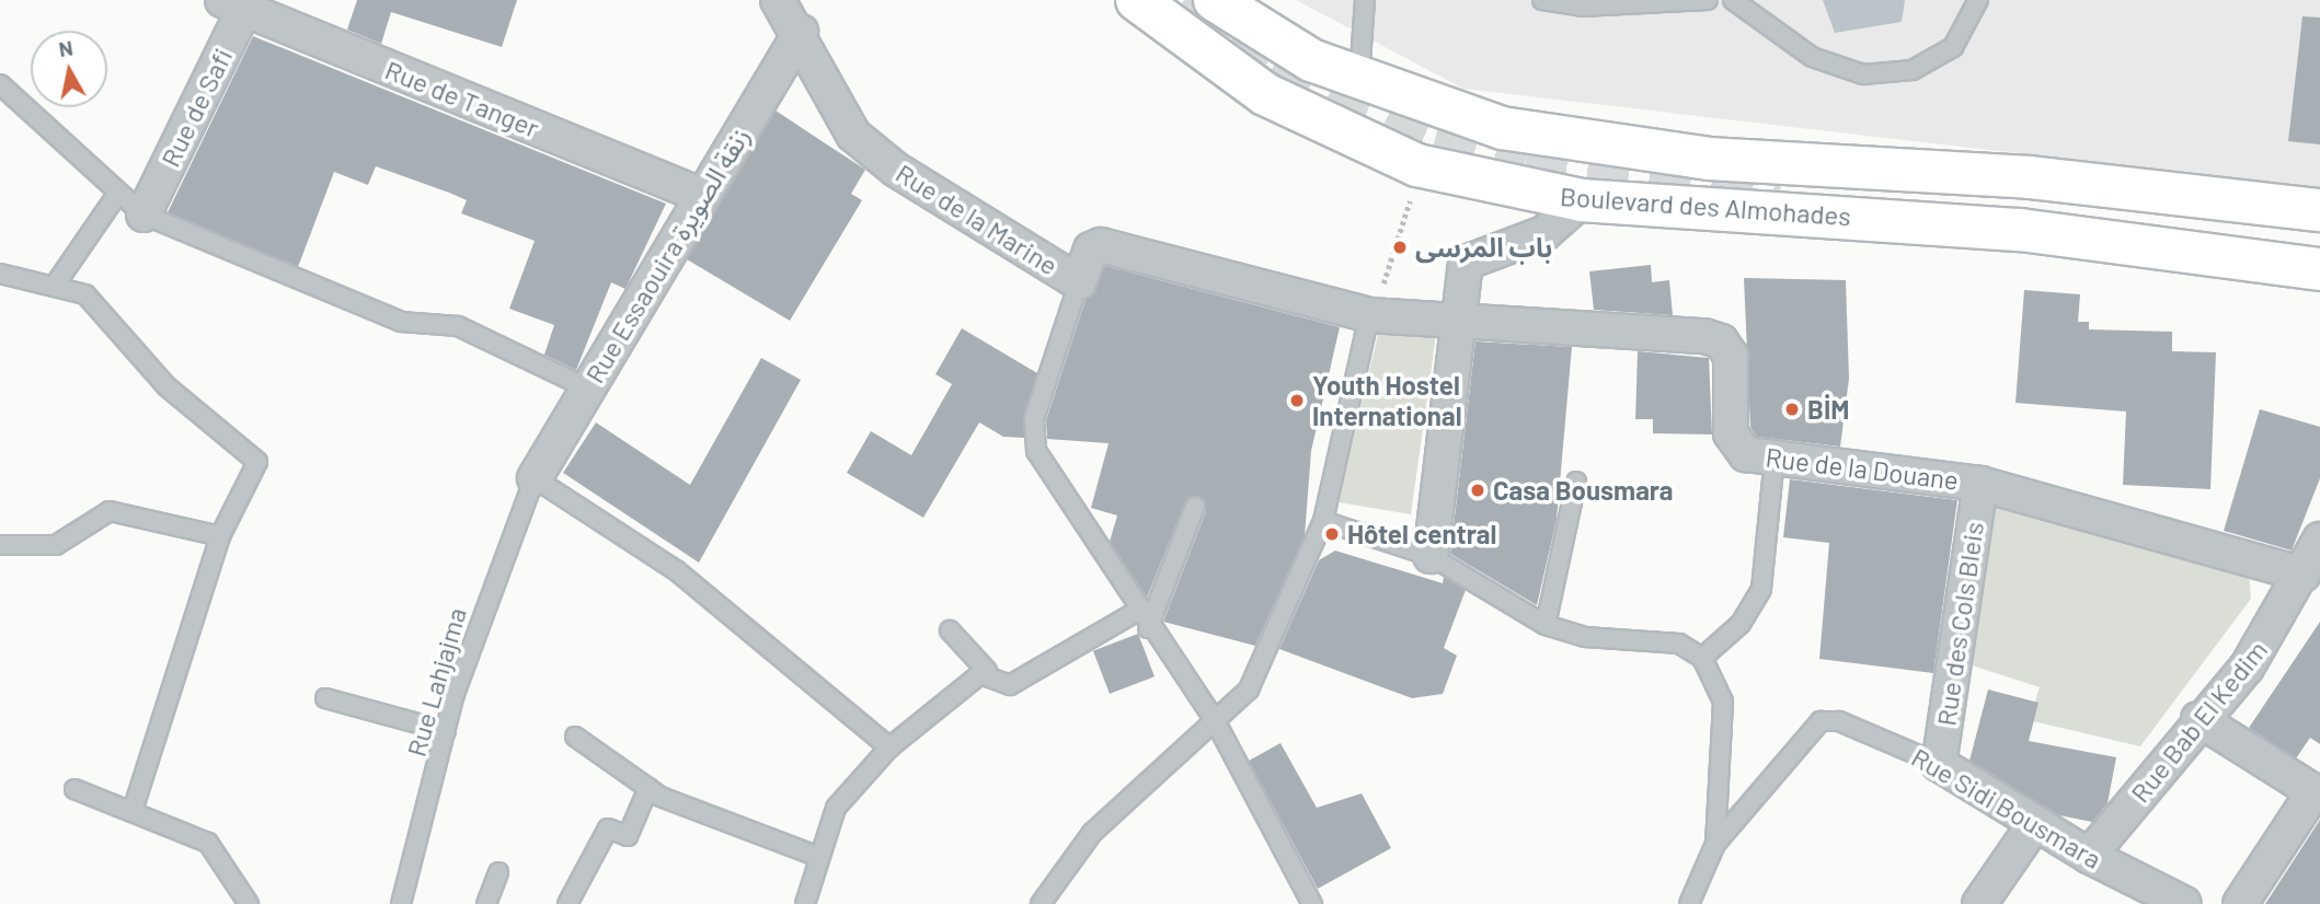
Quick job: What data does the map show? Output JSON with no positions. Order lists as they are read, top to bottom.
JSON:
{
  "streets": {
    "main road": ["Boulevard des Almohades"],
    "street": [
      "Rue de Tanger",
      "Rue de Safi",
      "Rue de la Marine",
      "Rue Essaouira زنقة الصويرة",
      "Rue de la Douane",
      "Rue des Cols Bleis",
      "Rue Bab El Kedim",
      "Rue Sidi Bousmara"
    ],
    "lane": ["Rue Lahjajma"]
  },
  "crossings": [
    ["Rue de Tanger", "Rue de Safi"],
    ["Rue de Tanger", "Rue Essaouira زنقة الصويرة"],
    ["Rue de la Marine", "Rue Essaouira زنقة الصويرة"],
    ["Rue de la Marine", "Rue de la Douane"],
    ["Rue Essaouira زنقة الصويرة", "Rue Lahjajma"],
    ["Rue de la Douane", "Rue des Cols Bleis"],
    ["Rue de la Douane", "Rue Bab El Kedim"],
    ["Rue des Cols Bleis", "Rue Sidi Bousmara"],
    ["Rue Bab El Kedim", "Rue Sidi Bousmara"]
  ],
  "places": [
    "باب المرسى",
    "Youth Hostel International",
    "BİM",
    "Casa Bousmara",
    "Hôtel central"
  ],
  "north": "top"
}
